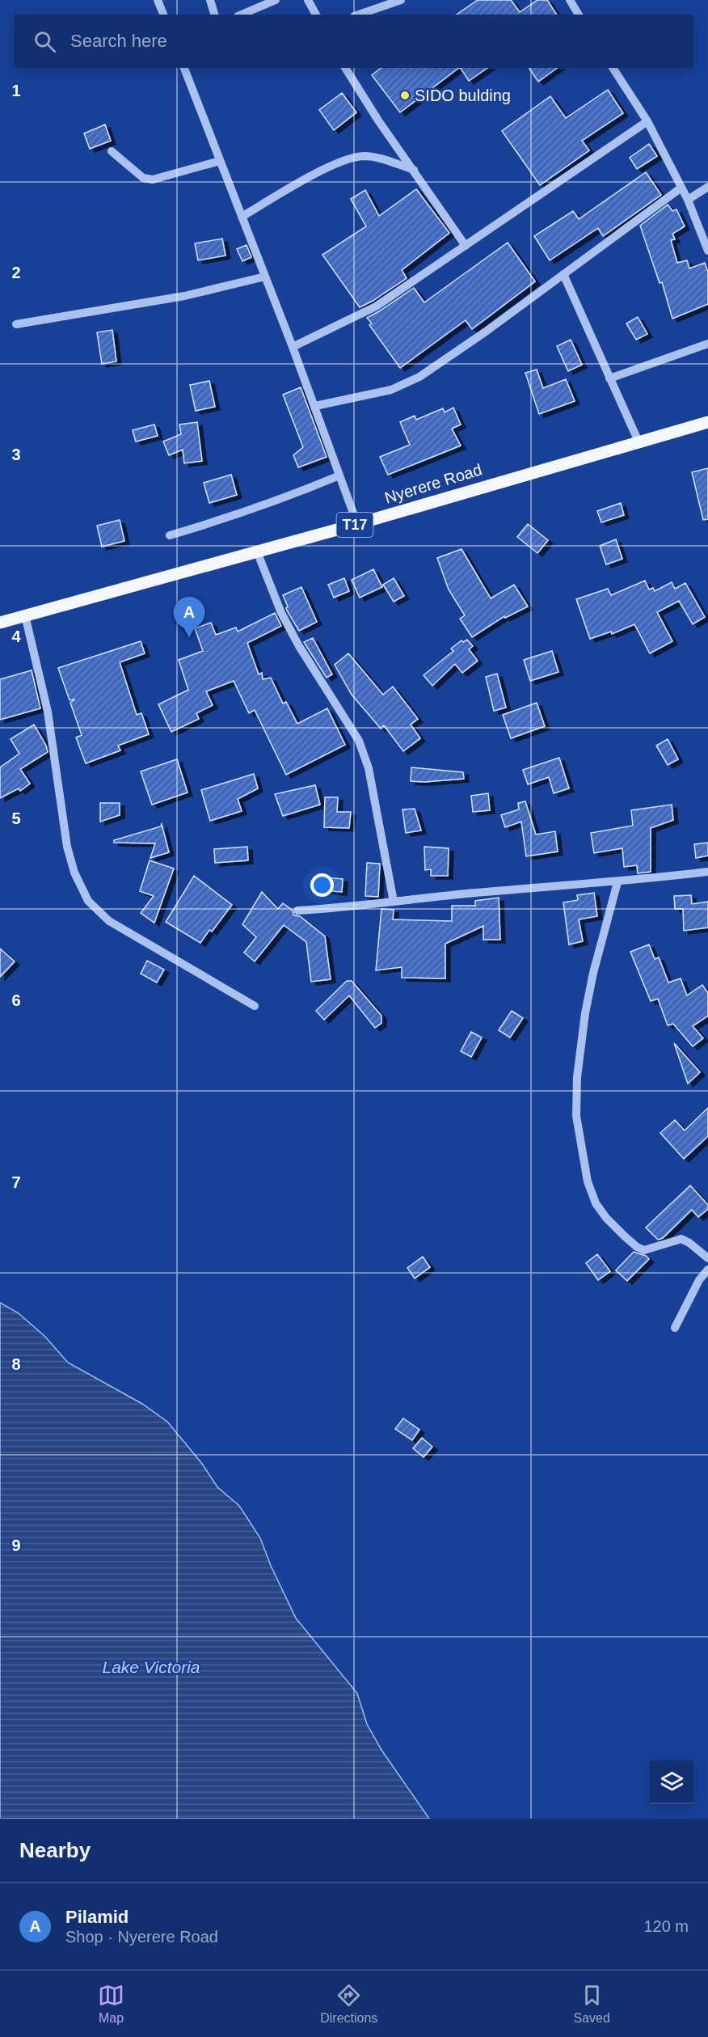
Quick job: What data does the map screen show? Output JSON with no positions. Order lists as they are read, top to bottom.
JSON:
{
  "streets": {
    "main road": ["Nyerere Road", "T17"]
  },
  "water": ["Lake Victoria"],
  "places": ["SIDO bulding"],
  "page": {
    "search": "Search here",
    "pins": "A",
    "heading": "Nearby",
    "list": [
      {
        "mark": "A",
        "name": "Pilamid",
        "note": "Shop · Nyerere Road",
        "value": "120 m"
      }
    ],
    "nav": ["Map", "Directions", "Saved"]
  },
  "grid": {
    "rows": [
      "1",
      "2",
      "3",
      "4",
      "5",
      "6",
      "7",
      "8",
      "9"
    ]
  }
}
